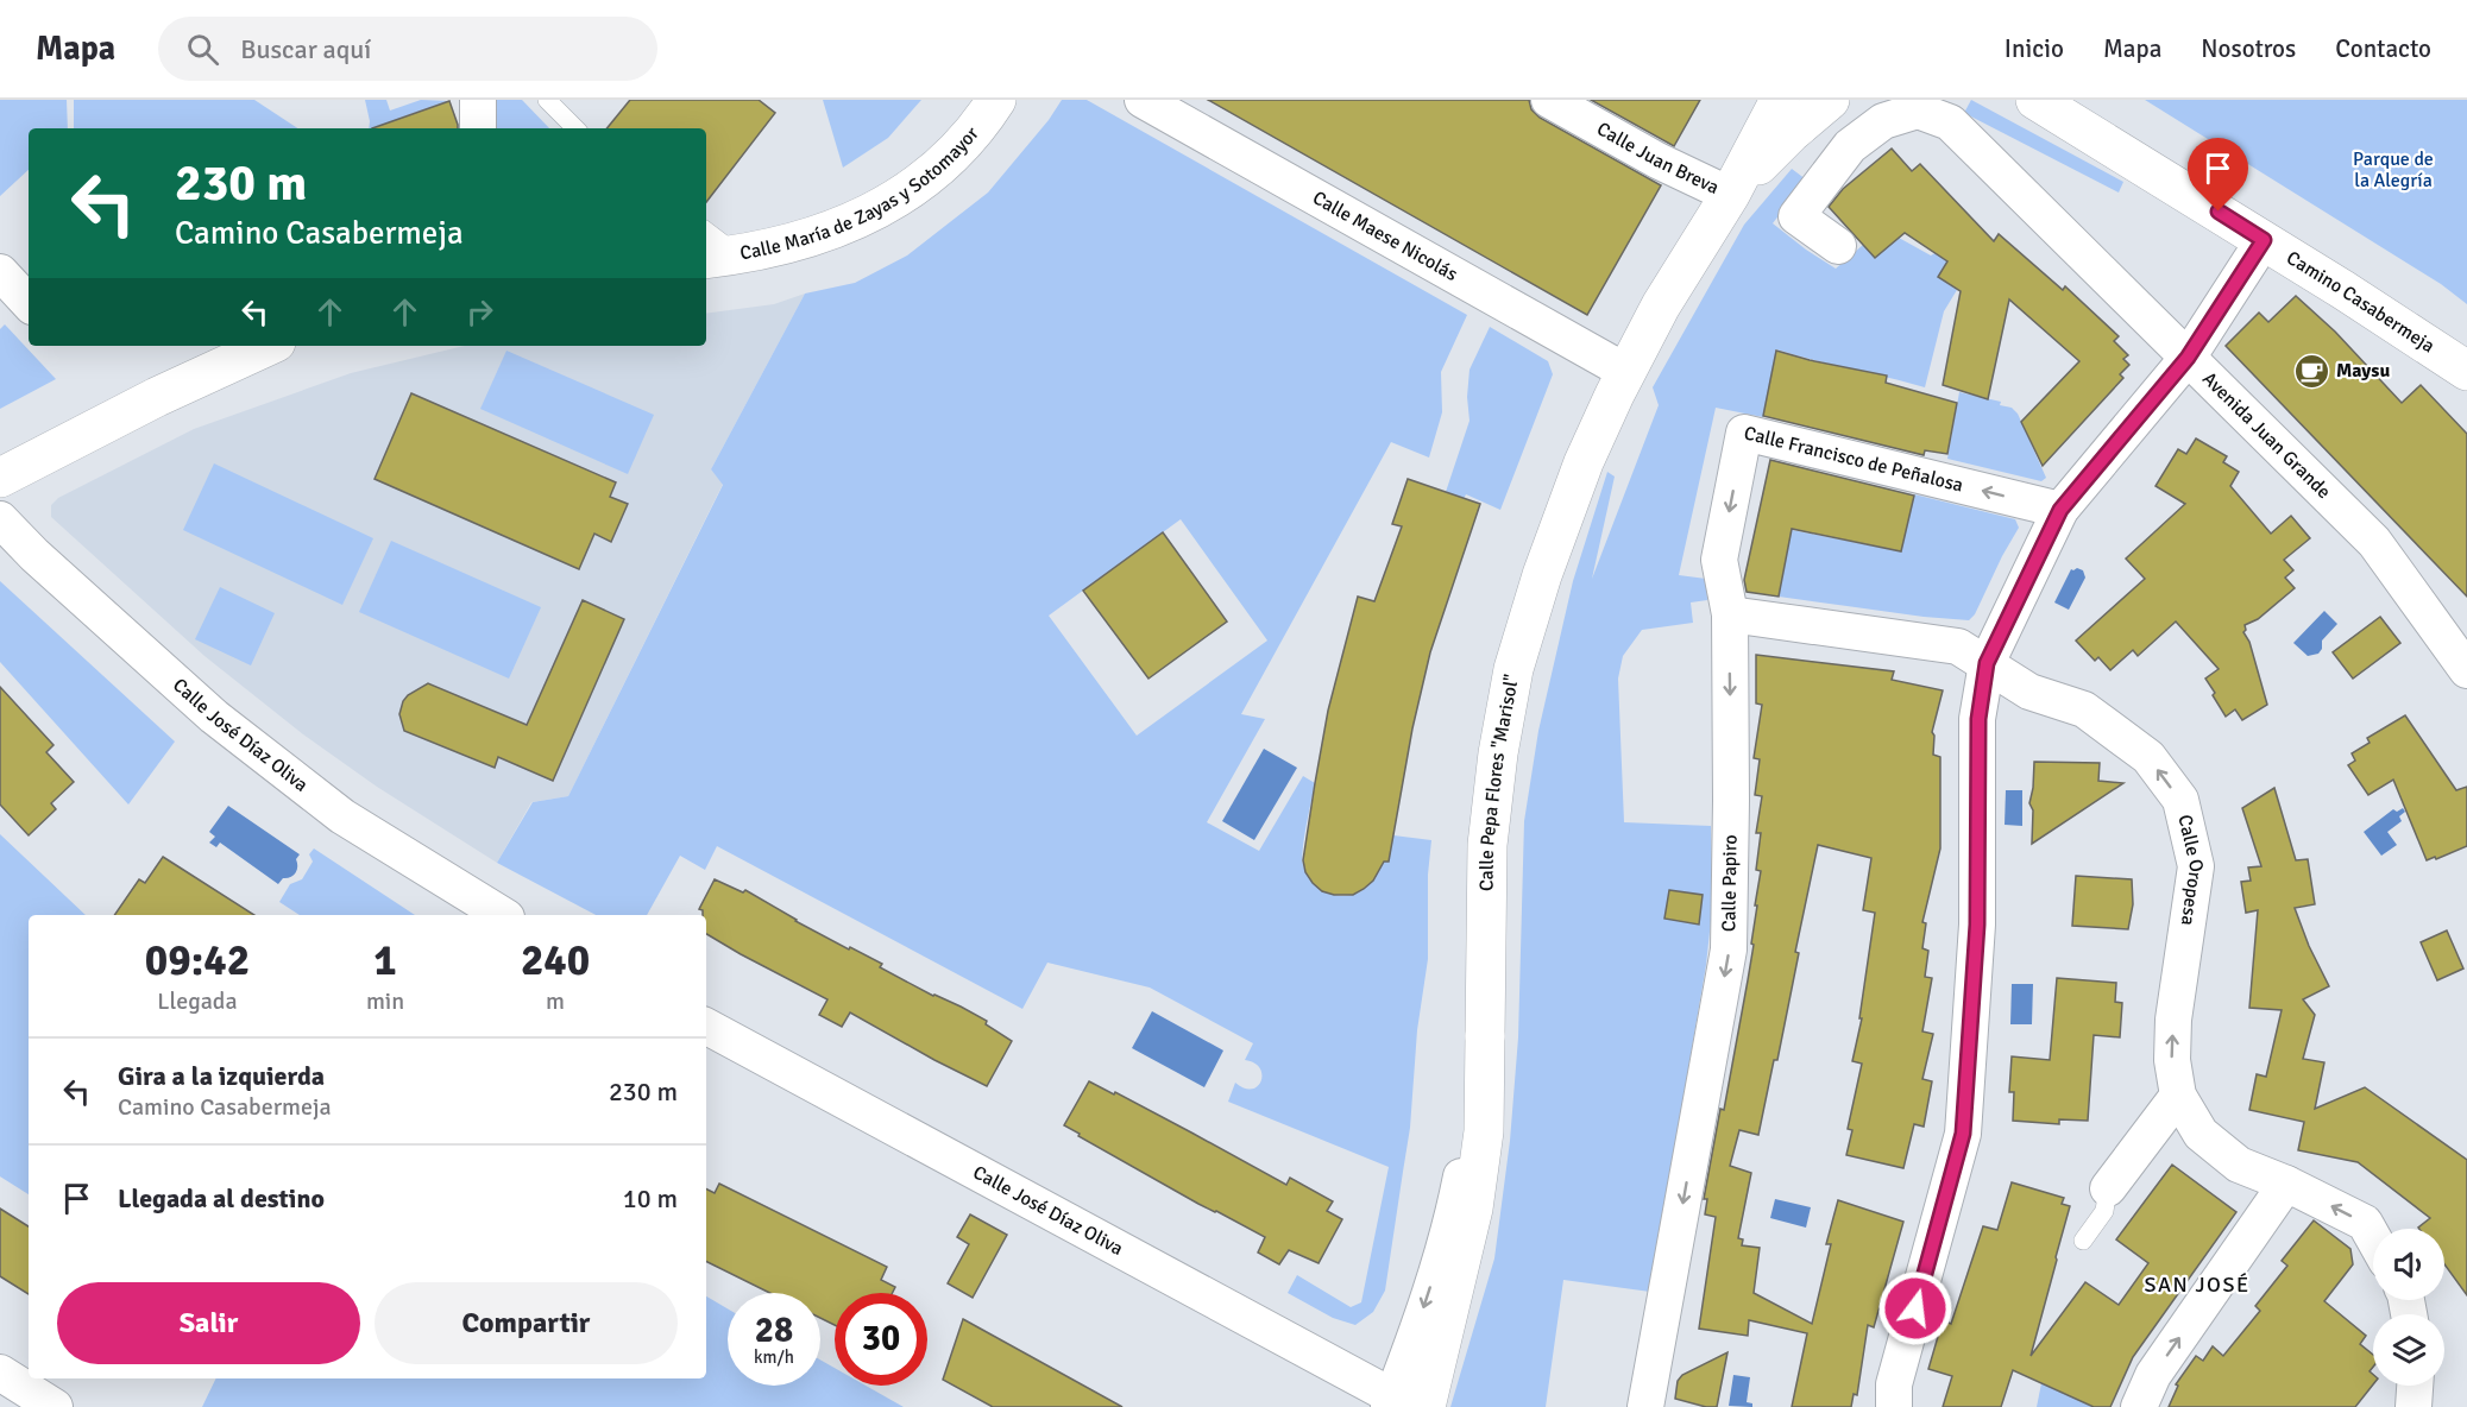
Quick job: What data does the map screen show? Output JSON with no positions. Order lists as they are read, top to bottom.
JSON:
{
  "streets": {
    "main road": ["Calle María de Zayas y Sotomayor", "Camino Casabermeja", "Calle Pepa Flores \"Marisol\""],
    "street": [
      "Calle Juan Breva",
      "Calle Maese Nicolás",
      "Avenida Juan Grande",
      "Calle Francisco de Peñalosa",
      "Calle José Díaz Oliva",
      "Calle Oropesa",
      "Calle Papiro"
    ]
  },
  "crossings": [
    ["Calle Juan Breva", "Calle Pepa Flores \"Marisol\""],
    ["Calle Maese Nicolás", "Calle Pepa Flores \"Marisol\""],
    ["Calle Francisco de Peñalosa", "Calle Papiro"],
    ["Calle José Díaz Oliva", "Calle Pepa Flores \"Marisol\""]
  ],
  "one_way": ["Calle Oropesa"],
  "districts": ["SAN JOSÉ"],
  "parks": ["Parque de la Alegría"],
  "places": {
    "cafe": ["Maysu"]
  },
  "page": {
    "header": "Mapa",
    "search": "Buscar aquí",
    "nav": [
      "Inicio",
      "Mapa",
      "Nosotros",
      "Contacto"
    ],
    "turn": ["230 m", "Camino Casabermeja"],
    "eta": [
      "09:42",
      "Llegada",
      "1",
      "min",
      "240",
      "m"
    ],
    "list": [
      {
        "name": "Gira a la izquierda",
        "note": "Camino Casabermeja",
        "value": "230 m"
      },
      {
        "name": "Llegada al destino",
        "value": "10 m"
      }
    ],
    "buttons": ["Salir", "Compartir"],
    "speed": "28 km/h",
    "limit": "30"
  }
}
